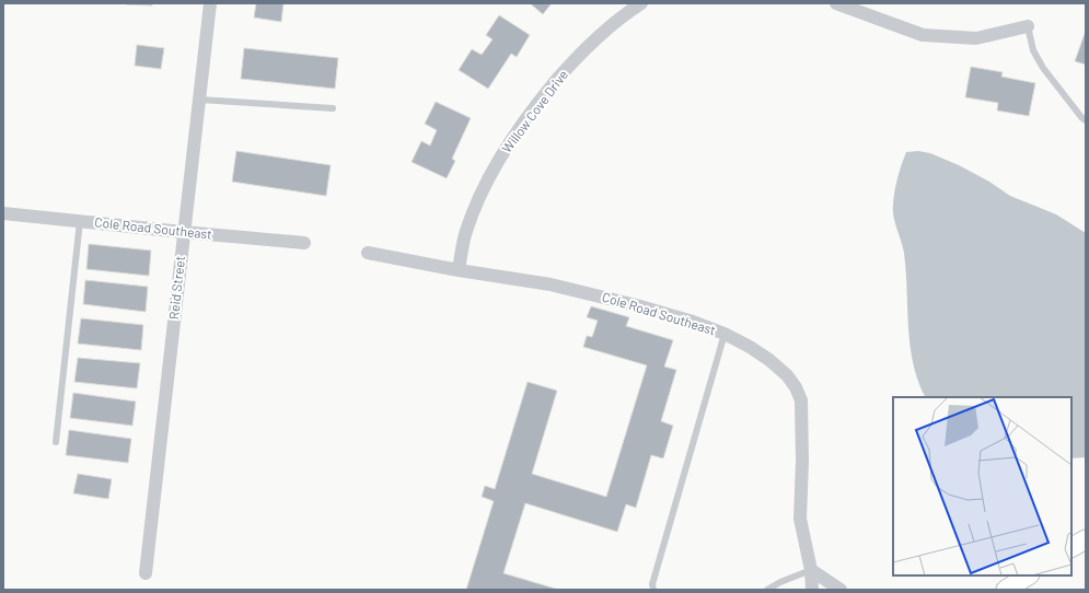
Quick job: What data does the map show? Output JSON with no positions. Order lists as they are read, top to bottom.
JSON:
{
  "streets": {
    "street": ["Willow Cove Drive", "Cole Road Southeast", "Reid Street"]
  },
  "crossings": [
    ["Willow Cove Drive", "Cole Road Southeast"],
    ["Cole Road Southeast", "Reid Street"]
  ]
}
